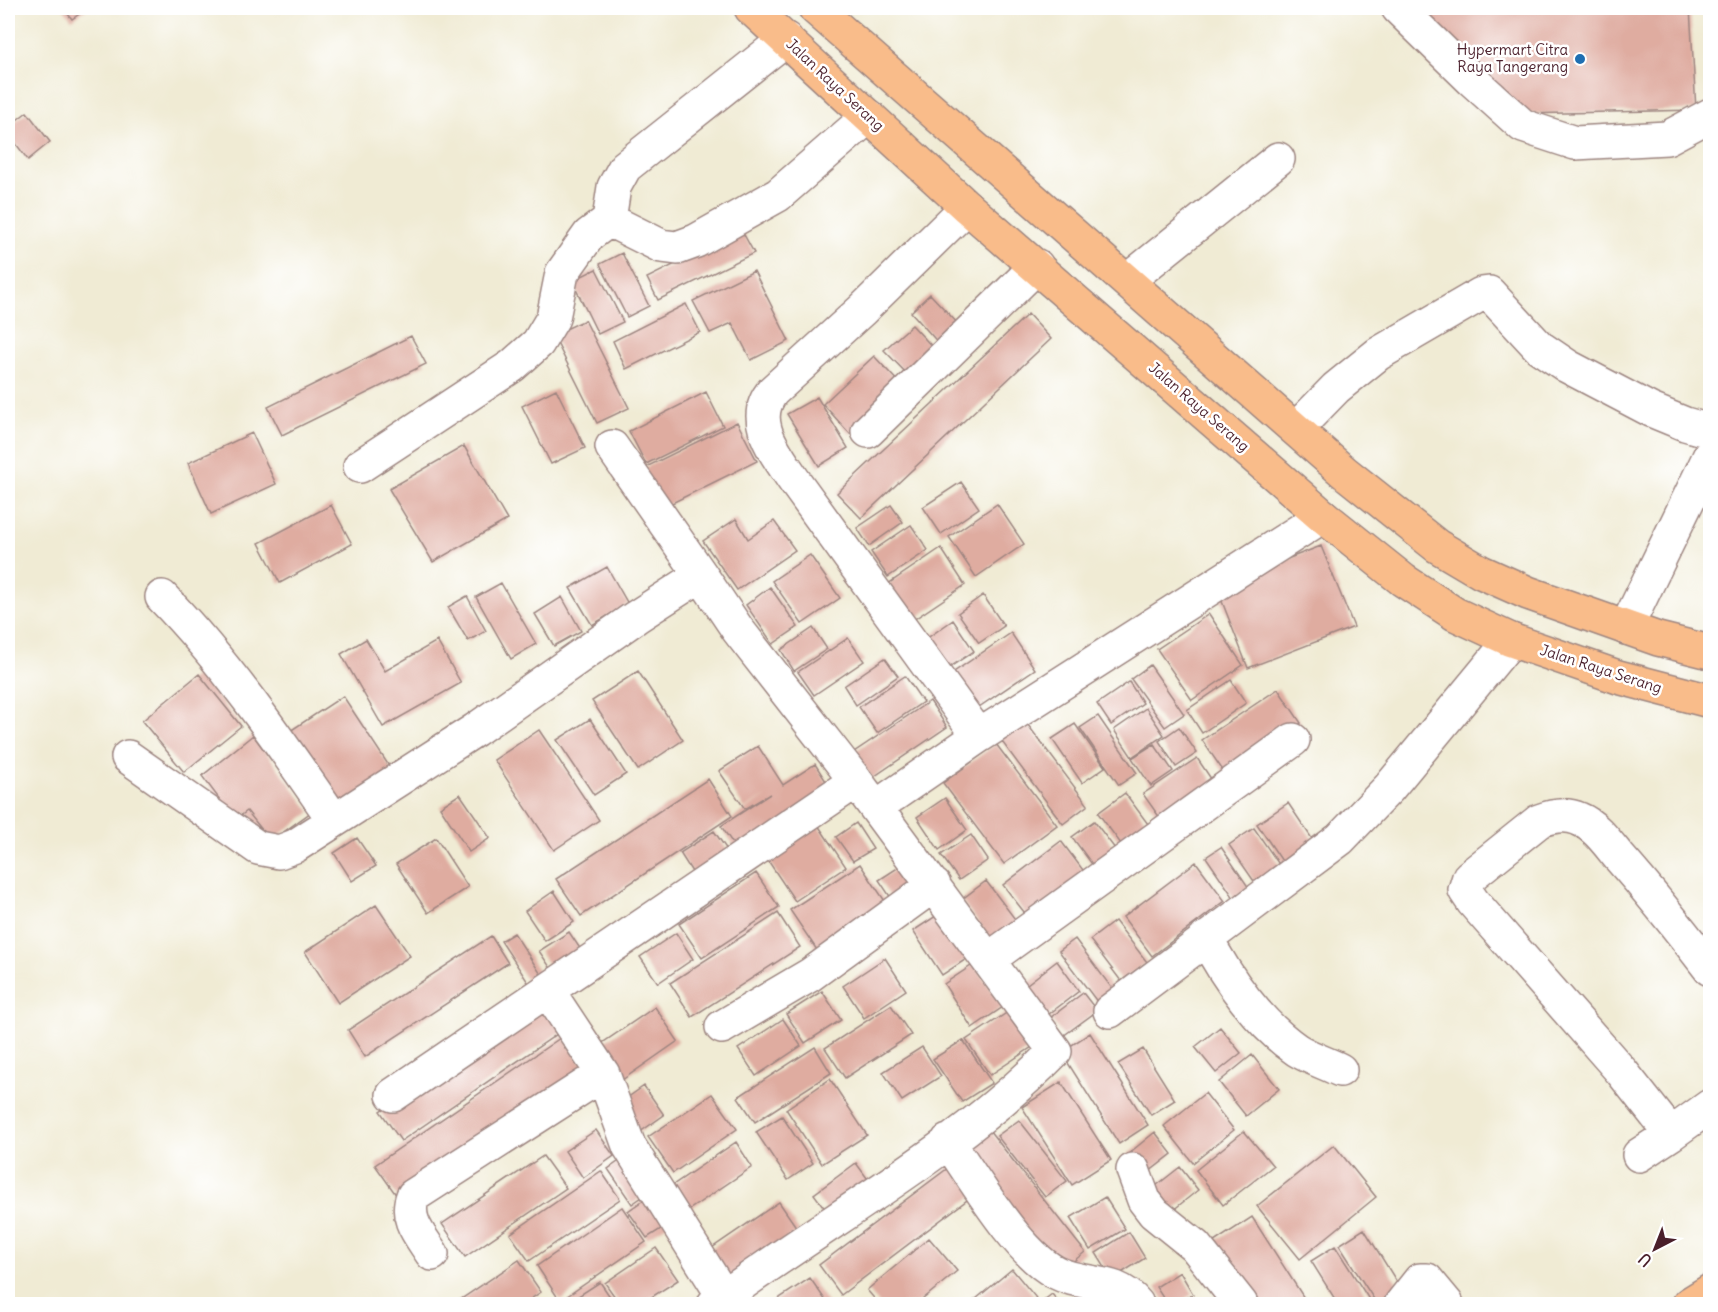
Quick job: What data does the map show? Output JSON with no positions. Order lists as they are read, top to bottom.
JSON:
{
  "streets": {
    "main road": ["Jalan Raya Serang"]
  },
  "places": ["Hypermart Citra Raya Tangerang"],
  "north": "bottom left"
}
